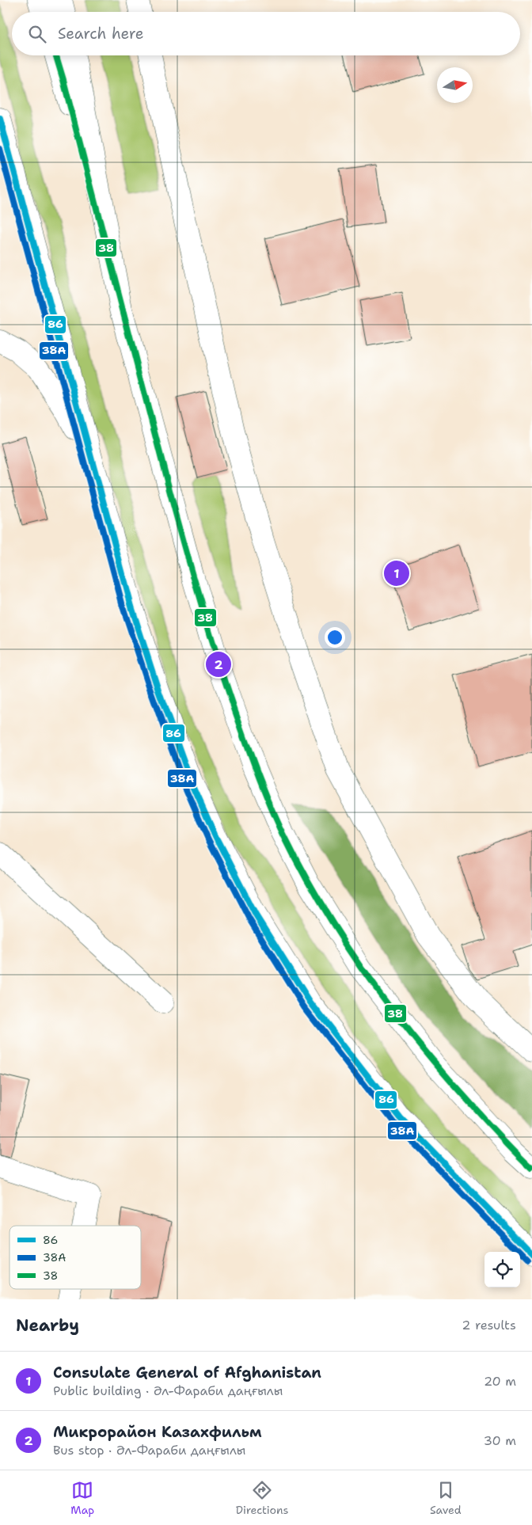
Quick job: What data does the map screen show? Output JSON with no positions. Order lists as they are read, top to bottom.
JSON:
{
  "lines": ["transit line 38", "transit line 86", "transit line 38А"],
  "legend": ["86", "38А", "38"],
  "north": "right",
  "page": {
    "search": "Search here",
    "pins": ["1", "2"],
    "heading": ["Nearby", "2 results"],
    "list": [
      {
        "mark": "1",
        "name": "Consulate General of Afghanistan",
        "note": "Public building · Әл-Фараби даңғылы",
        "value": "20 m"
      },
      {
        "mark": "2",
        "name": "Микрорайон Казахфильм",
        "note": "Bus stop · Әл-Фараби даңғылы",
        "value": "30 m"
      }
    ],
    "nav": ["Map", "Directions", "Saved"]
  }
}
